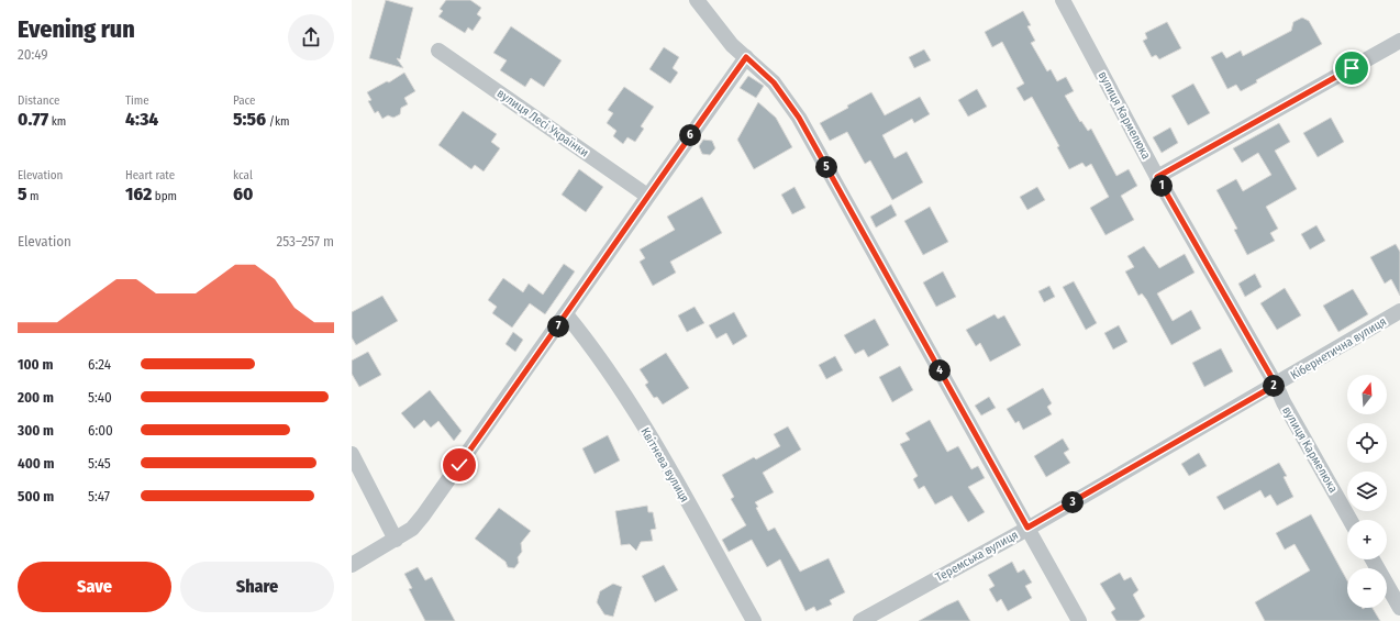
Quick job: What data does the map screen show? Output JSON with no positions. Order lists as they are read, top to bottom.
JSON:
{
  "streets": {
    "street": [
      "вулиця Кармелюка",
      "вулиця Лесі Українки",
      "Кібернетична вулиця",
      "Квітнева вулиця",
      "Теремська вулиця"
    ]
  },
  "crossings": [
    ["вулиця Кармелюка", "Кібернетична вулиця"],
    ["вулиця Кармелюка", "Теремська вулиця"],
    ["Кібернетична вулиця", "Теремська вулиця"]
  ],
  "north": "top",
  "page": {
    "heading": ["Evening run", "20:49"],
    "stats": [
      ["Distance", "0.77 km"],
      ["Time", "4:34"],
      ["Pace", "5:56 /km"],
      ["Elevation", "5 m"],
      ["Heart rate", "162 bpm"],
      ["kcal", "60"]
    ],
    "pins": [
      "6",
      "5",
      "1",
      "7",
      "4",
      "2",
      "3"
    ],
    "chart": ["Elevation", "253–257 m"],
    "list": [
      {
        "name": "100 m",
        "note": "6:24"
      },
      {
        "name": "200 m",
        "note": "5:40"
      },
      {
        "name": "300 m",
        "note": "6:00"
      },
      {
        "name": "400 m",
        "note": "5:45"
      },
      {
        "name": "500 m",
        "note": "5:47"
      }
    ],
    "map_buttons": ["+", "−"],
    "buttons": ["Save", "Share"]
  }
}
